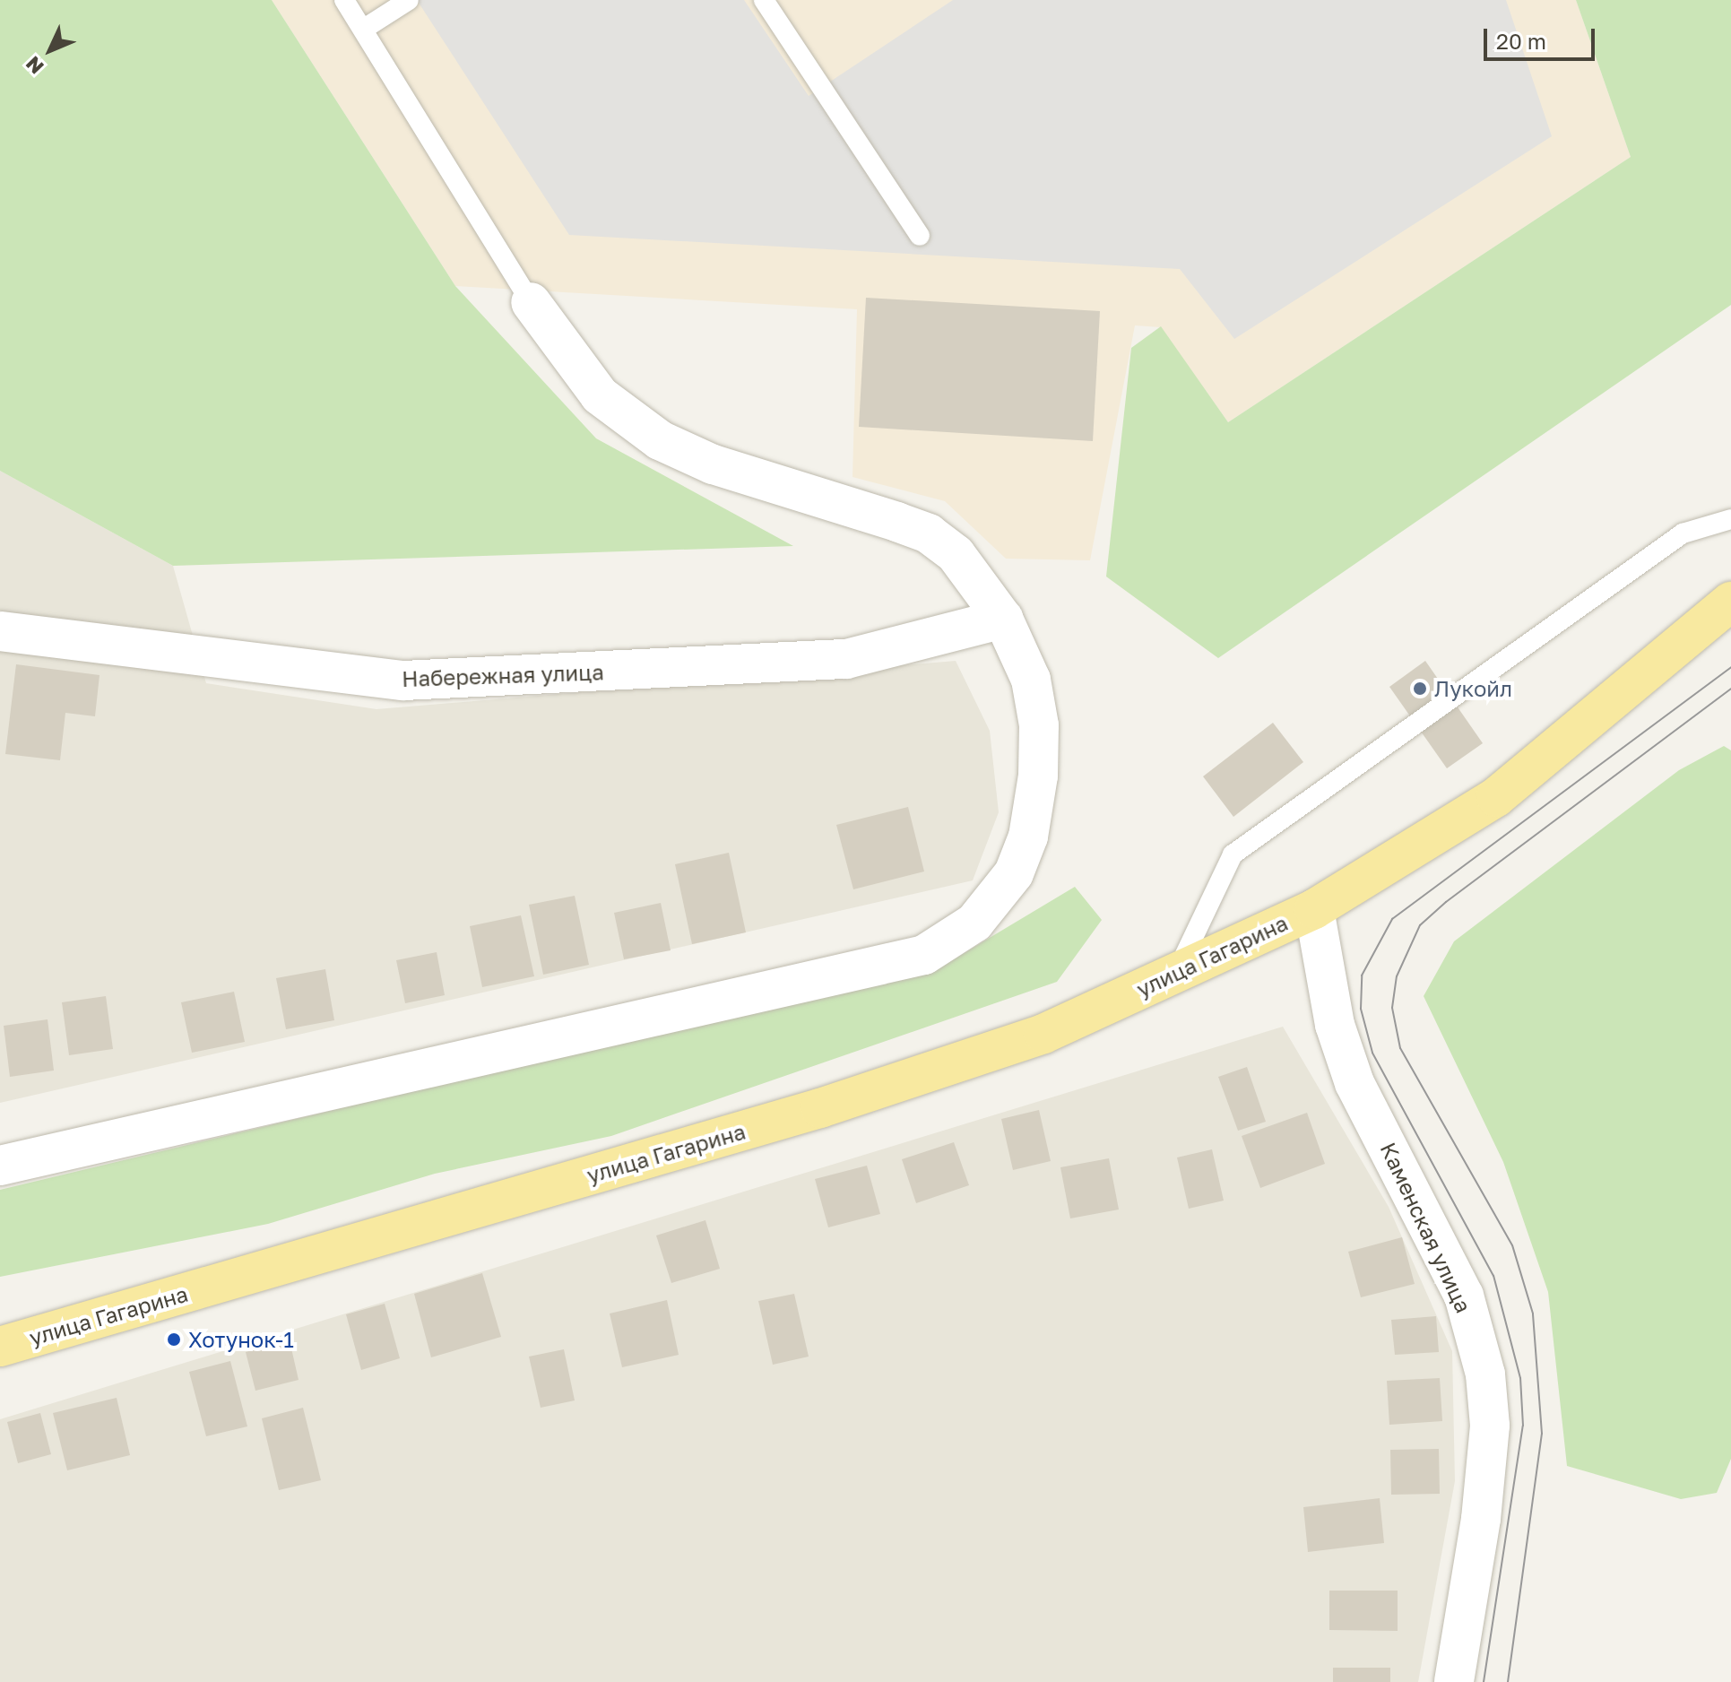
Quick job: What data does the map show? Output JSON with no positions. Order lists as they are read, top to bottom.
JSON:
{
  "streets": {
    "main road": ["улица Гагарина"],
    "street": ["Набережная улица", "Каменская улица"]
  },
  "crossings": [
    ["улица Гагарина", "Каменская улица"]
  ],
  "places": ["Лукойл", "Хотунок-1"],
  "scale_bar": "20 m",
  "north": "bottom left"
}
